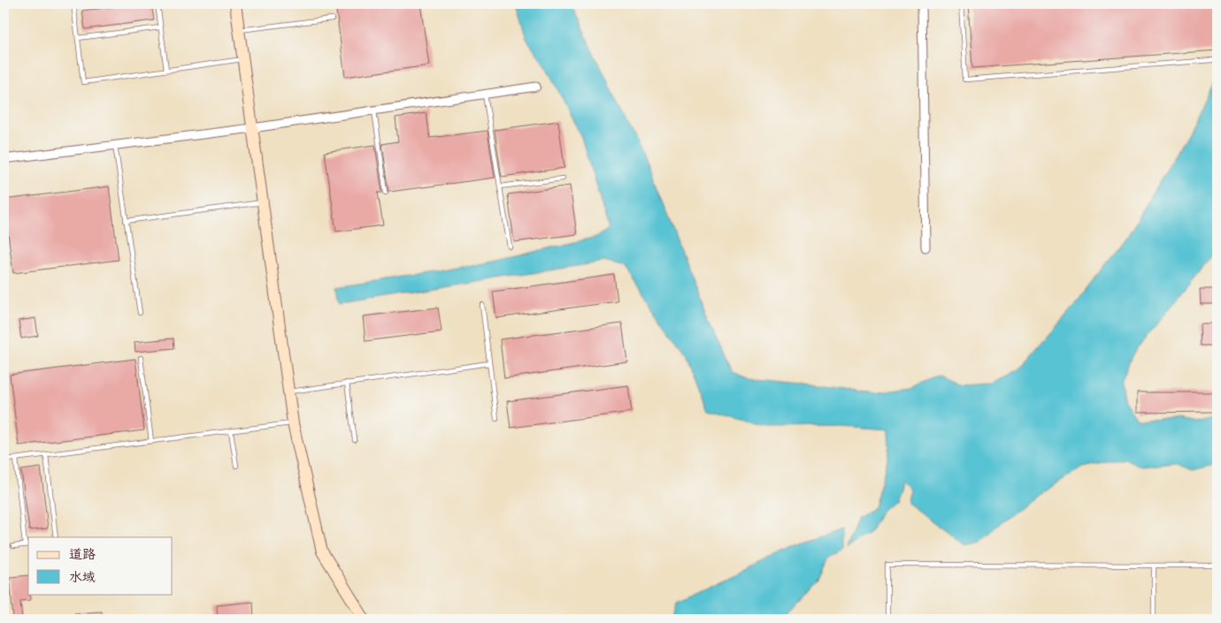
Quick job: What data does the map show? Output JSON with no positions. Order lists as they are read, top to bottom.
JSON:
{
  "legend": ["道路", "水域"]
}
